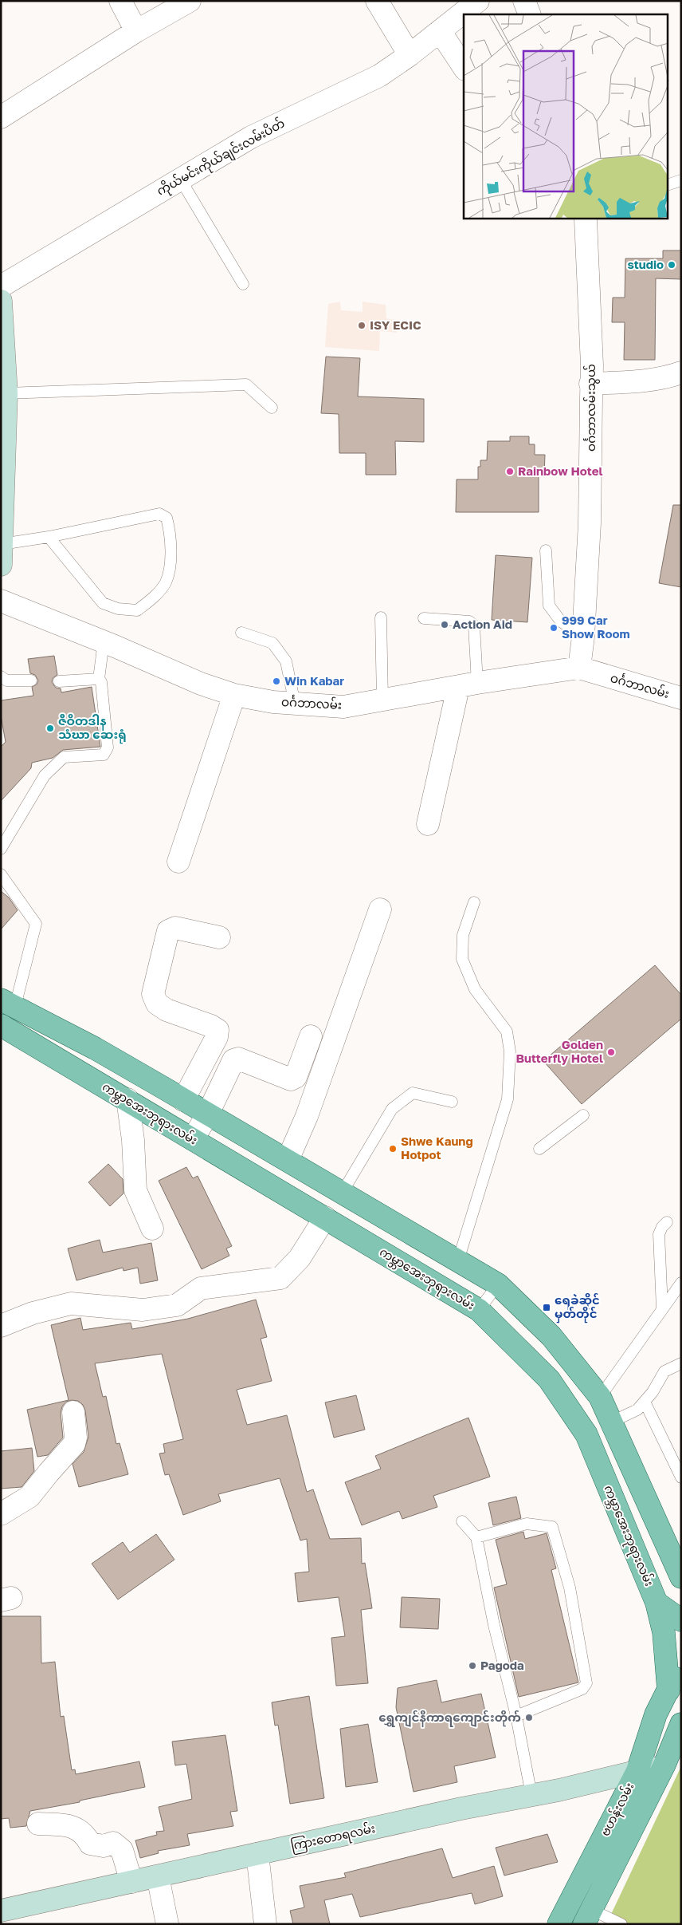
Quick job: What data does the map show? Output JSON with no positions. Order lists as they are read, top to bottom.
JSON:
{
  "streets": {
    "main road": ["ကမ္ဘာအေးဘုရားလမ်း", "ဗဟန်းလမ်း", "ကြားတောရလမ်း"],
    "street": ["ကိုယ်မင်းကိုယ်ချင်းလမ်းပိတ်", "ဝင်္ဂဘာလမ်းသွယ်", "ဝင်္ဂဘာလမ်း"]
  },
  "crossings": [
    ["ဝင်္ဂဘာလမ်းသွယ်", "ဝင်္ဂဘာလမ်း"],
    ["ကမ္ဘာအေးဘုရားလမ်း", "ဗဟန်းလမ်း"],
    ["ဗဟန်းလမ်း", "ကြားတောရလမ်း"]
  ],
  "places": {
    "other": [
      "studio",
      "ISY ECIC",
      "Rainbow Hotel",
      "Action Aid",
      "999 Car Show Room",
      "Win Kabar",
      "ဇီဝိတဒါန သံဃာ ဆေးရုံ",
      "Golden Butterfly Hotel",
      "Shwe Kaung Hotpot",
      "Pagoda",
      "ရွှေကျင်နိကာရကျောင်းတိုက်"
    ],
    "transit": ["ရေခဲဆိုင် မှတ်တိုင်"]
  }
}
